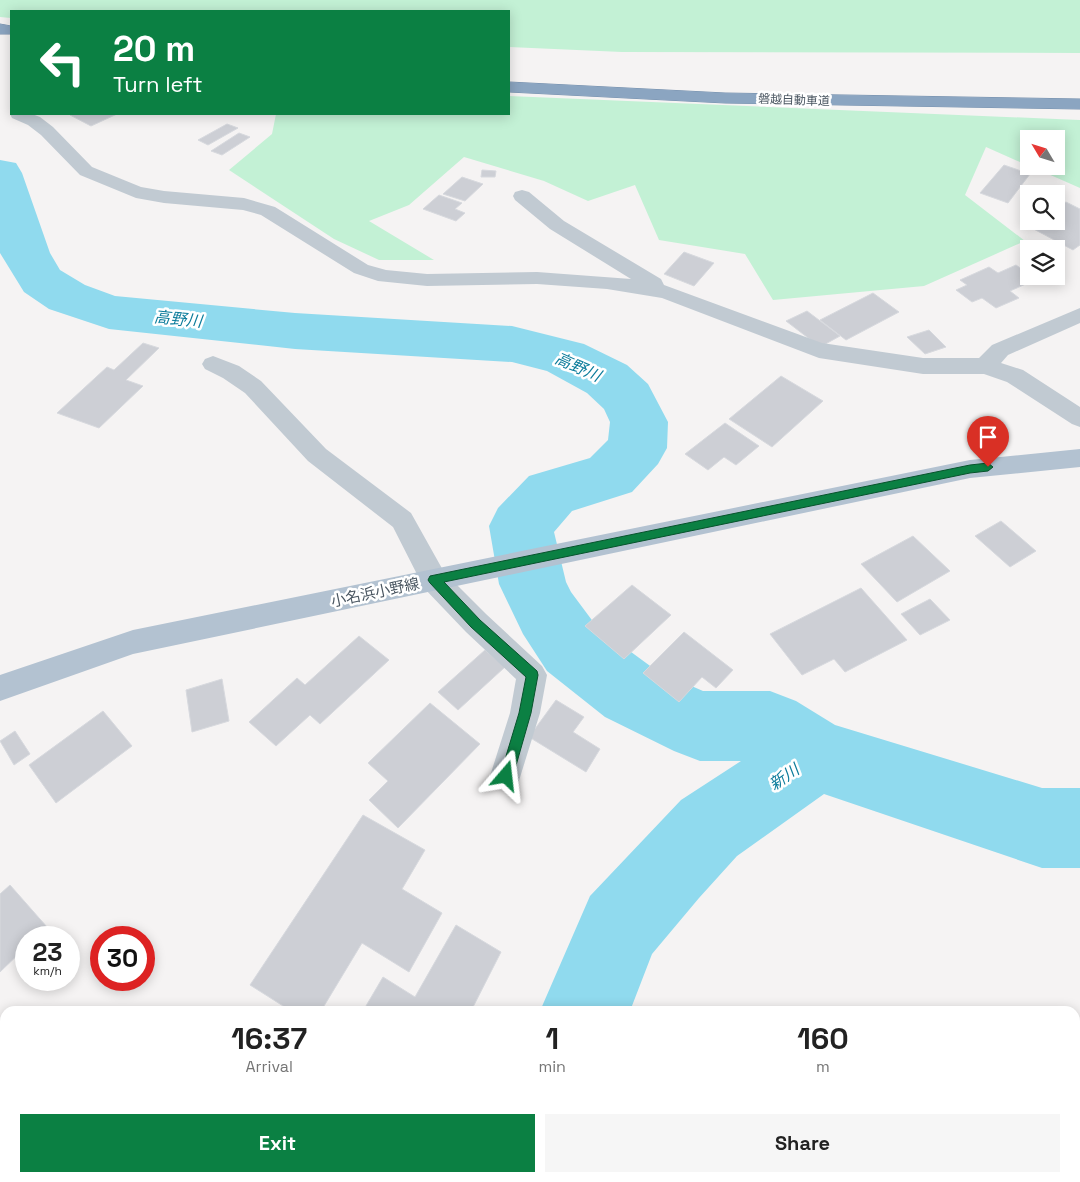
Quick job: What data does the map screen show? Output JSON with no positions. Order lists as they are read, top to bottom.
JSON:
{
  "streets": {
    "highway": ["磐越自動車道"],
    "main road": ["小名浜小野線"]
  },
  "water": ["高野川", "新川"],
  "north": "top left",
  "page": {
    "turn": ["20 m", "Turn left"],
    "speed": "23 km/h",
    "limit": "30",
    "eta": [
      "16:37",
      "Arrival",
      "1",
      "min",
      "160",
      "m"
    ],
    "buttons": ["Exit", "Share"]
  }
}
